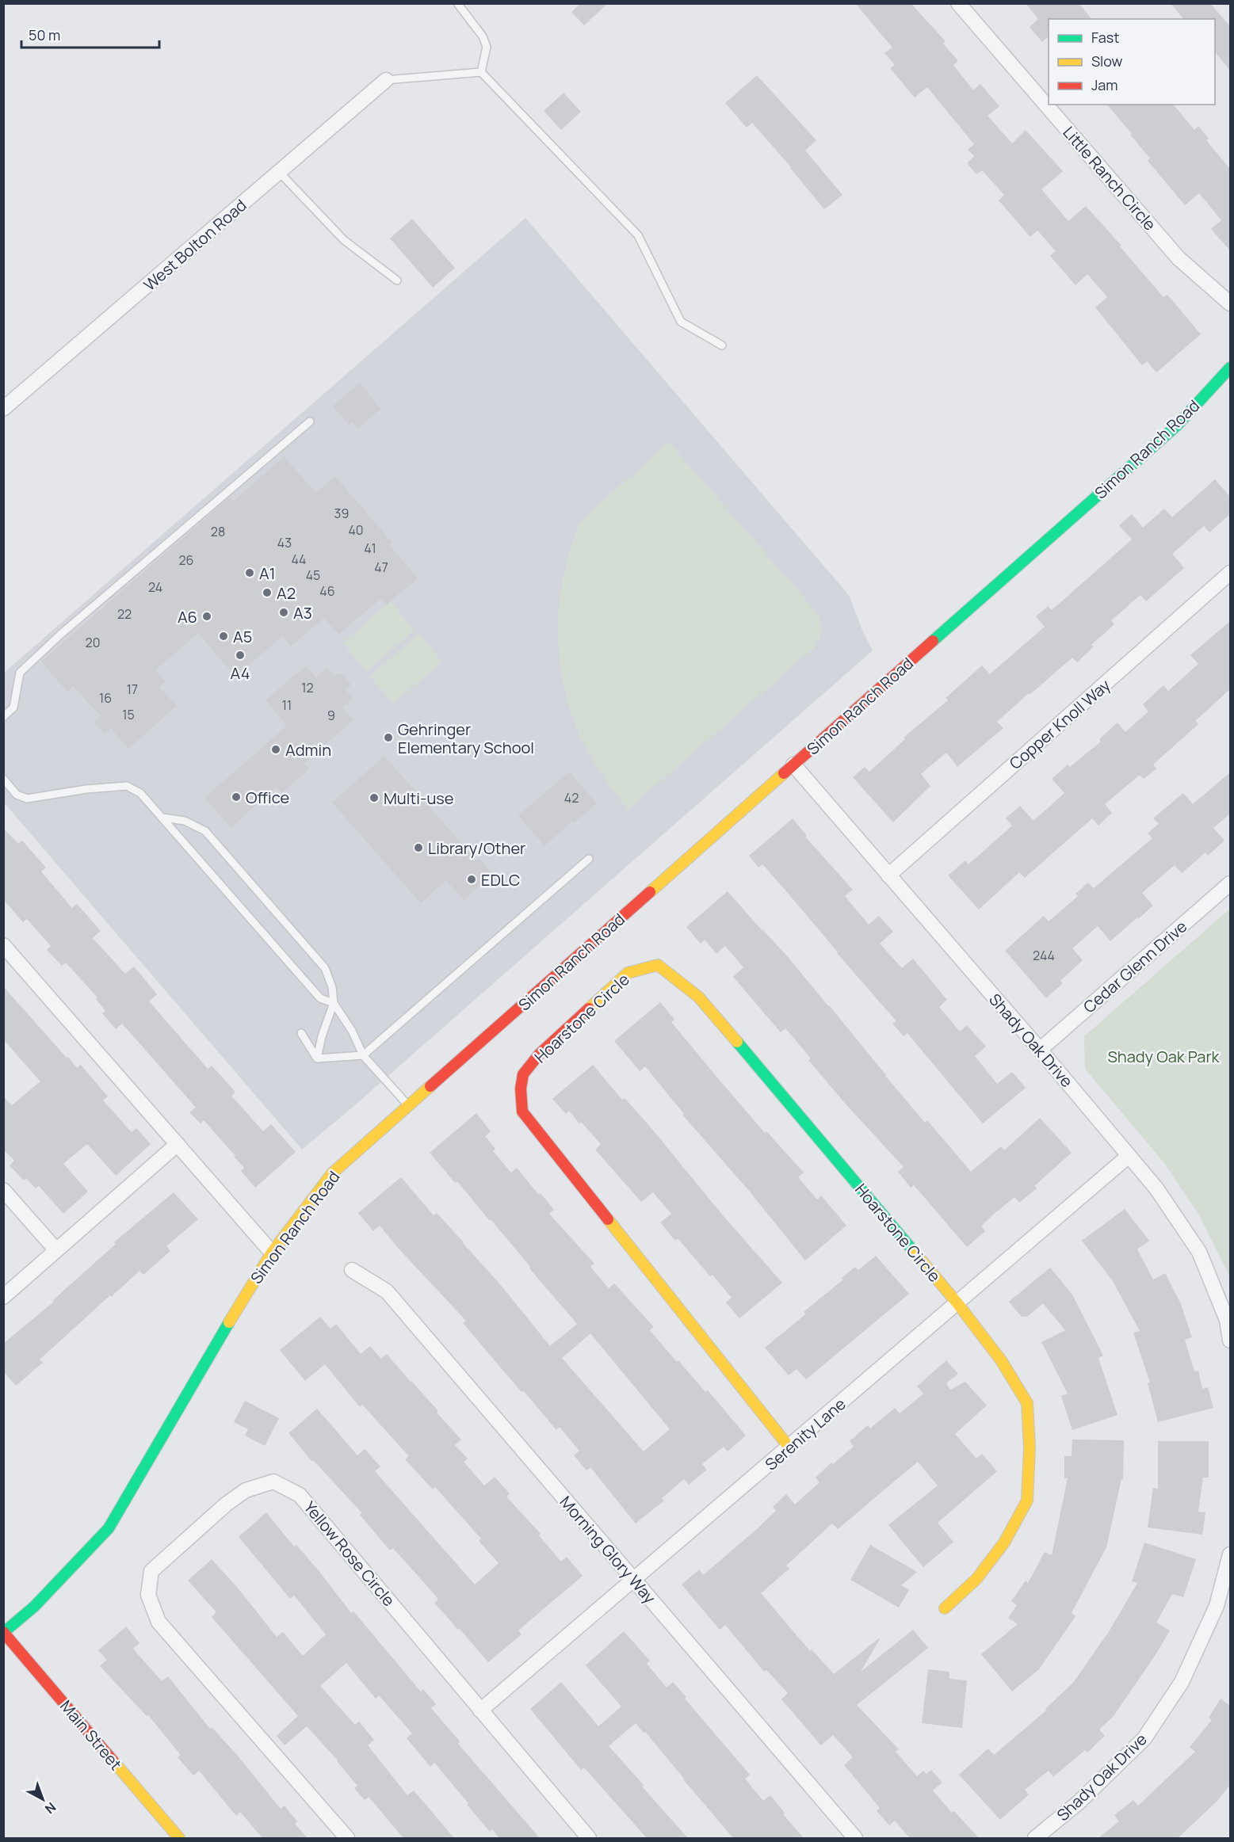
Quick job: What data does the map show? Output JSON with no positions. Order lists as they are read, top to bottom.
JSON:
{
  "streets": {
    "street": [
      "Little Ranch Circle",
      "West Bolton Road",
      "Simon Ranch Road",
      "Copper Knoll Way",
      "Cedar Glenn Drive",
      "Hoarstone Circle",
      "Shady Oak Drive",
      "Serenity Lane",
      "Morning Glory Way",
      "Yellow Rose Circle",
      "Main Street"
    ]
  },
  "crossings": [
    ["Simon Ranch Road", "Shady Oak Drive"],
    ["Simon Ranch Road", "Main Street"],
    ["Copper Knoll Way", "Shady Oak Drive"],
    ["Cedar Glenn Drive", "Shady Oak Drive"],
    ["Hoarstone Circle", "Serenity Lane"],
    ["Shady Oak Drive", "Serenity Lane"],
    ["Serenity Lane", "Morning Glory Way"],
    ["Serenity Lane", "Yellow Rose Circle"]
  ],
  "parks": ["Shady Oak Park"],
  "places": [
    "A1",
    "A2",
    "A3",
    "A6",
    "A5",
    "A4",
    "Gehringer Elementary School",
    "Admin",
    "Office",
    "Multi-use",
    "Library/Other",
    "EDLC"
  ],
  "house_numbers": [
    "39",
    "40",
    "28",
    "43",
    "41",
    "44",
    "26",
    "47",
    "45",
    "24",
    "46",
    "22",
    "20",
    "12",
    "17",
    "16",
    "11",
    "15",
    "9",
    "42",
    "244"
  ],
  "legend": ["Fast", "Slow", "Jam"],
  "scale_bar": "50 m",
  "north": "bottom right"
}
